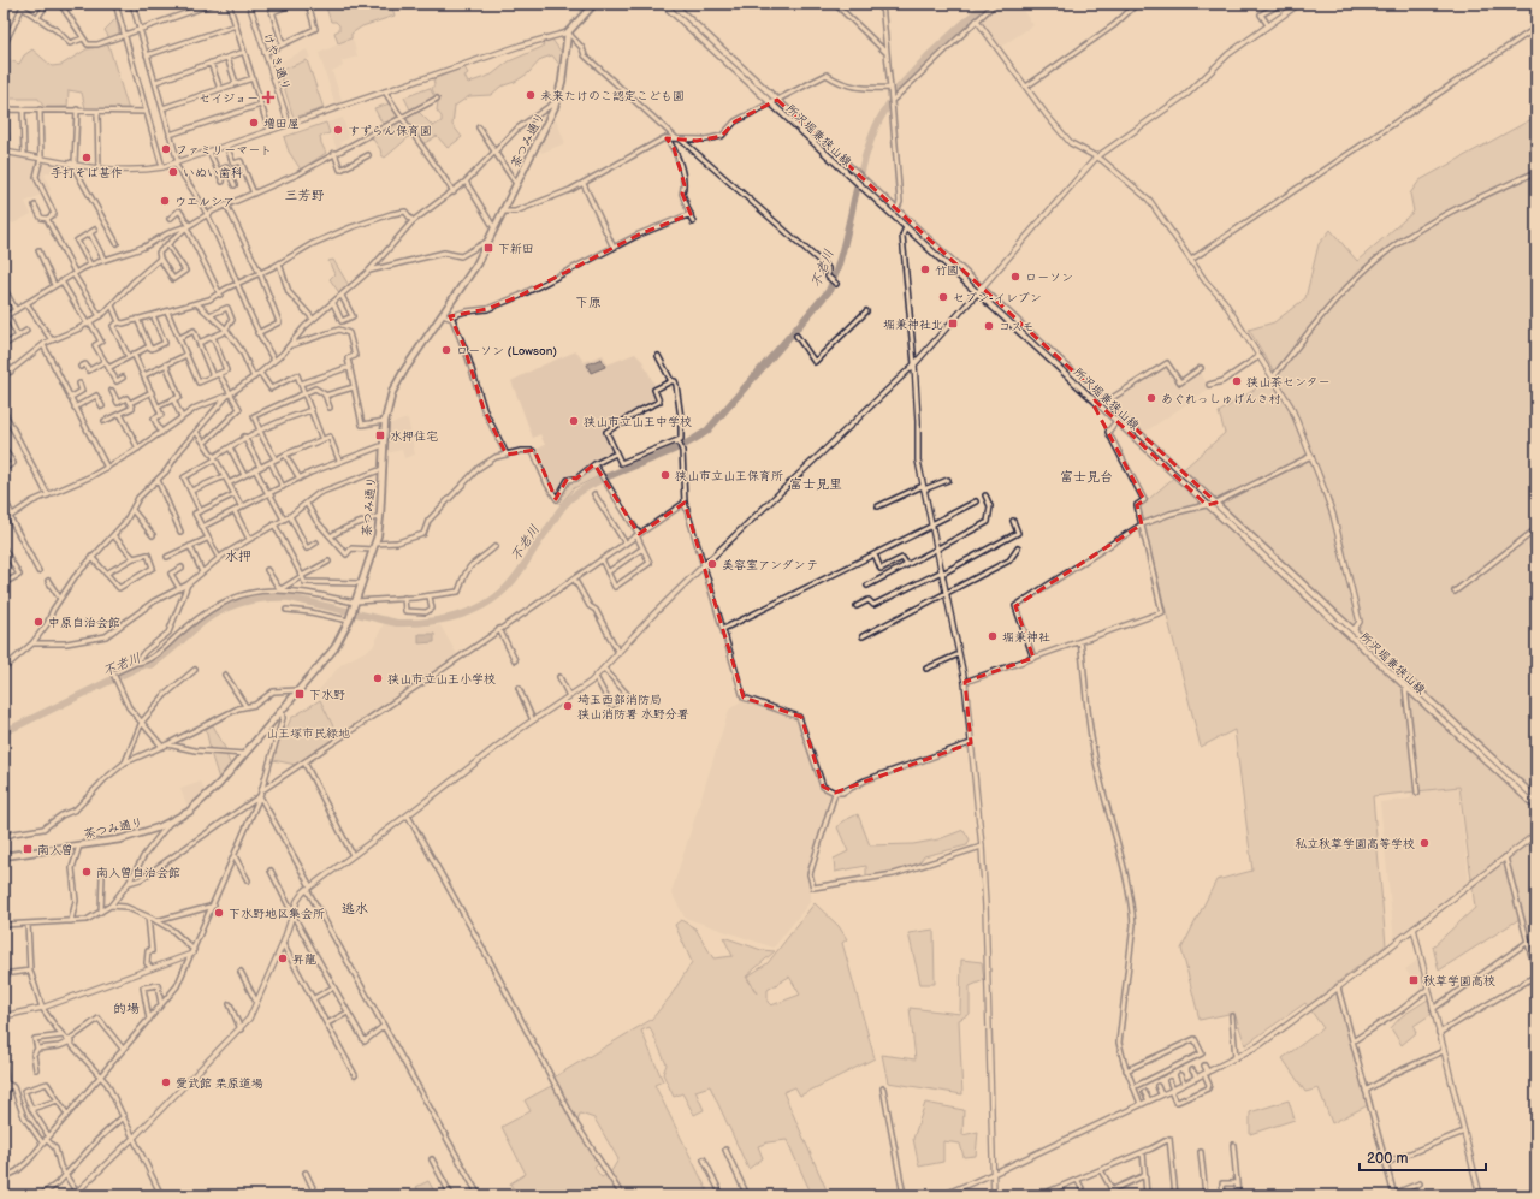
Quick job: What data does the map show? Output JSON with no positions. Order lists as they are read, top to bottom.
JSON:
{
  "streets": {
    "main road": ["所沢堀兼狭山線", "茶つみ通り"],
    "street": ["けやき通り"]
  },
  "districts": [
    "三芳野",
    "下原",
    "富士見台",
    "富士見里",
    "水押",
    "逃水",
    "的場"
  ],
  "water": ["不老川"],
  "parks": ["山王塚市民緑地"],
  "places": {
    "other": [
      "未来たけのこ認定こども園",
      "増田屋",
      "すずらん保育園",
      "ファミリーマート",
      "手打そば甚作",
      "いぬい歯科",
      "ウエルシア",
      "竹國",
      "ローソン",
      "セブン-イレブン",
      "コスモ",
      "ローソン (Lowson)",
      "狭山茶センター",
      "あぐれっしゅげんき村",
      "狭山市立山王中学校",
      "狭山市立山王保育所",
      "美容室アンダンテ",
      "中原自治会館",
      "堀兼神社",
      "狭山市立山王小学校",
      "埼玉西部消防局 狭山消防署 水野分署",
      "私立秋草学園高等学校",
      "南入曽自治会館",
      "下水野地区集会所",
      "昇龍",
      "愛武館 栗原道場"
    ],
    "health": ["セイジョー"],
    "transit": [
      "下新田",
      "堀兼神社北",
      "水押住宅",
      "下水野",
      "南入曽",
      "秋草学園高校"
    ]
  },
  "scale_bar": "200 m"
}
